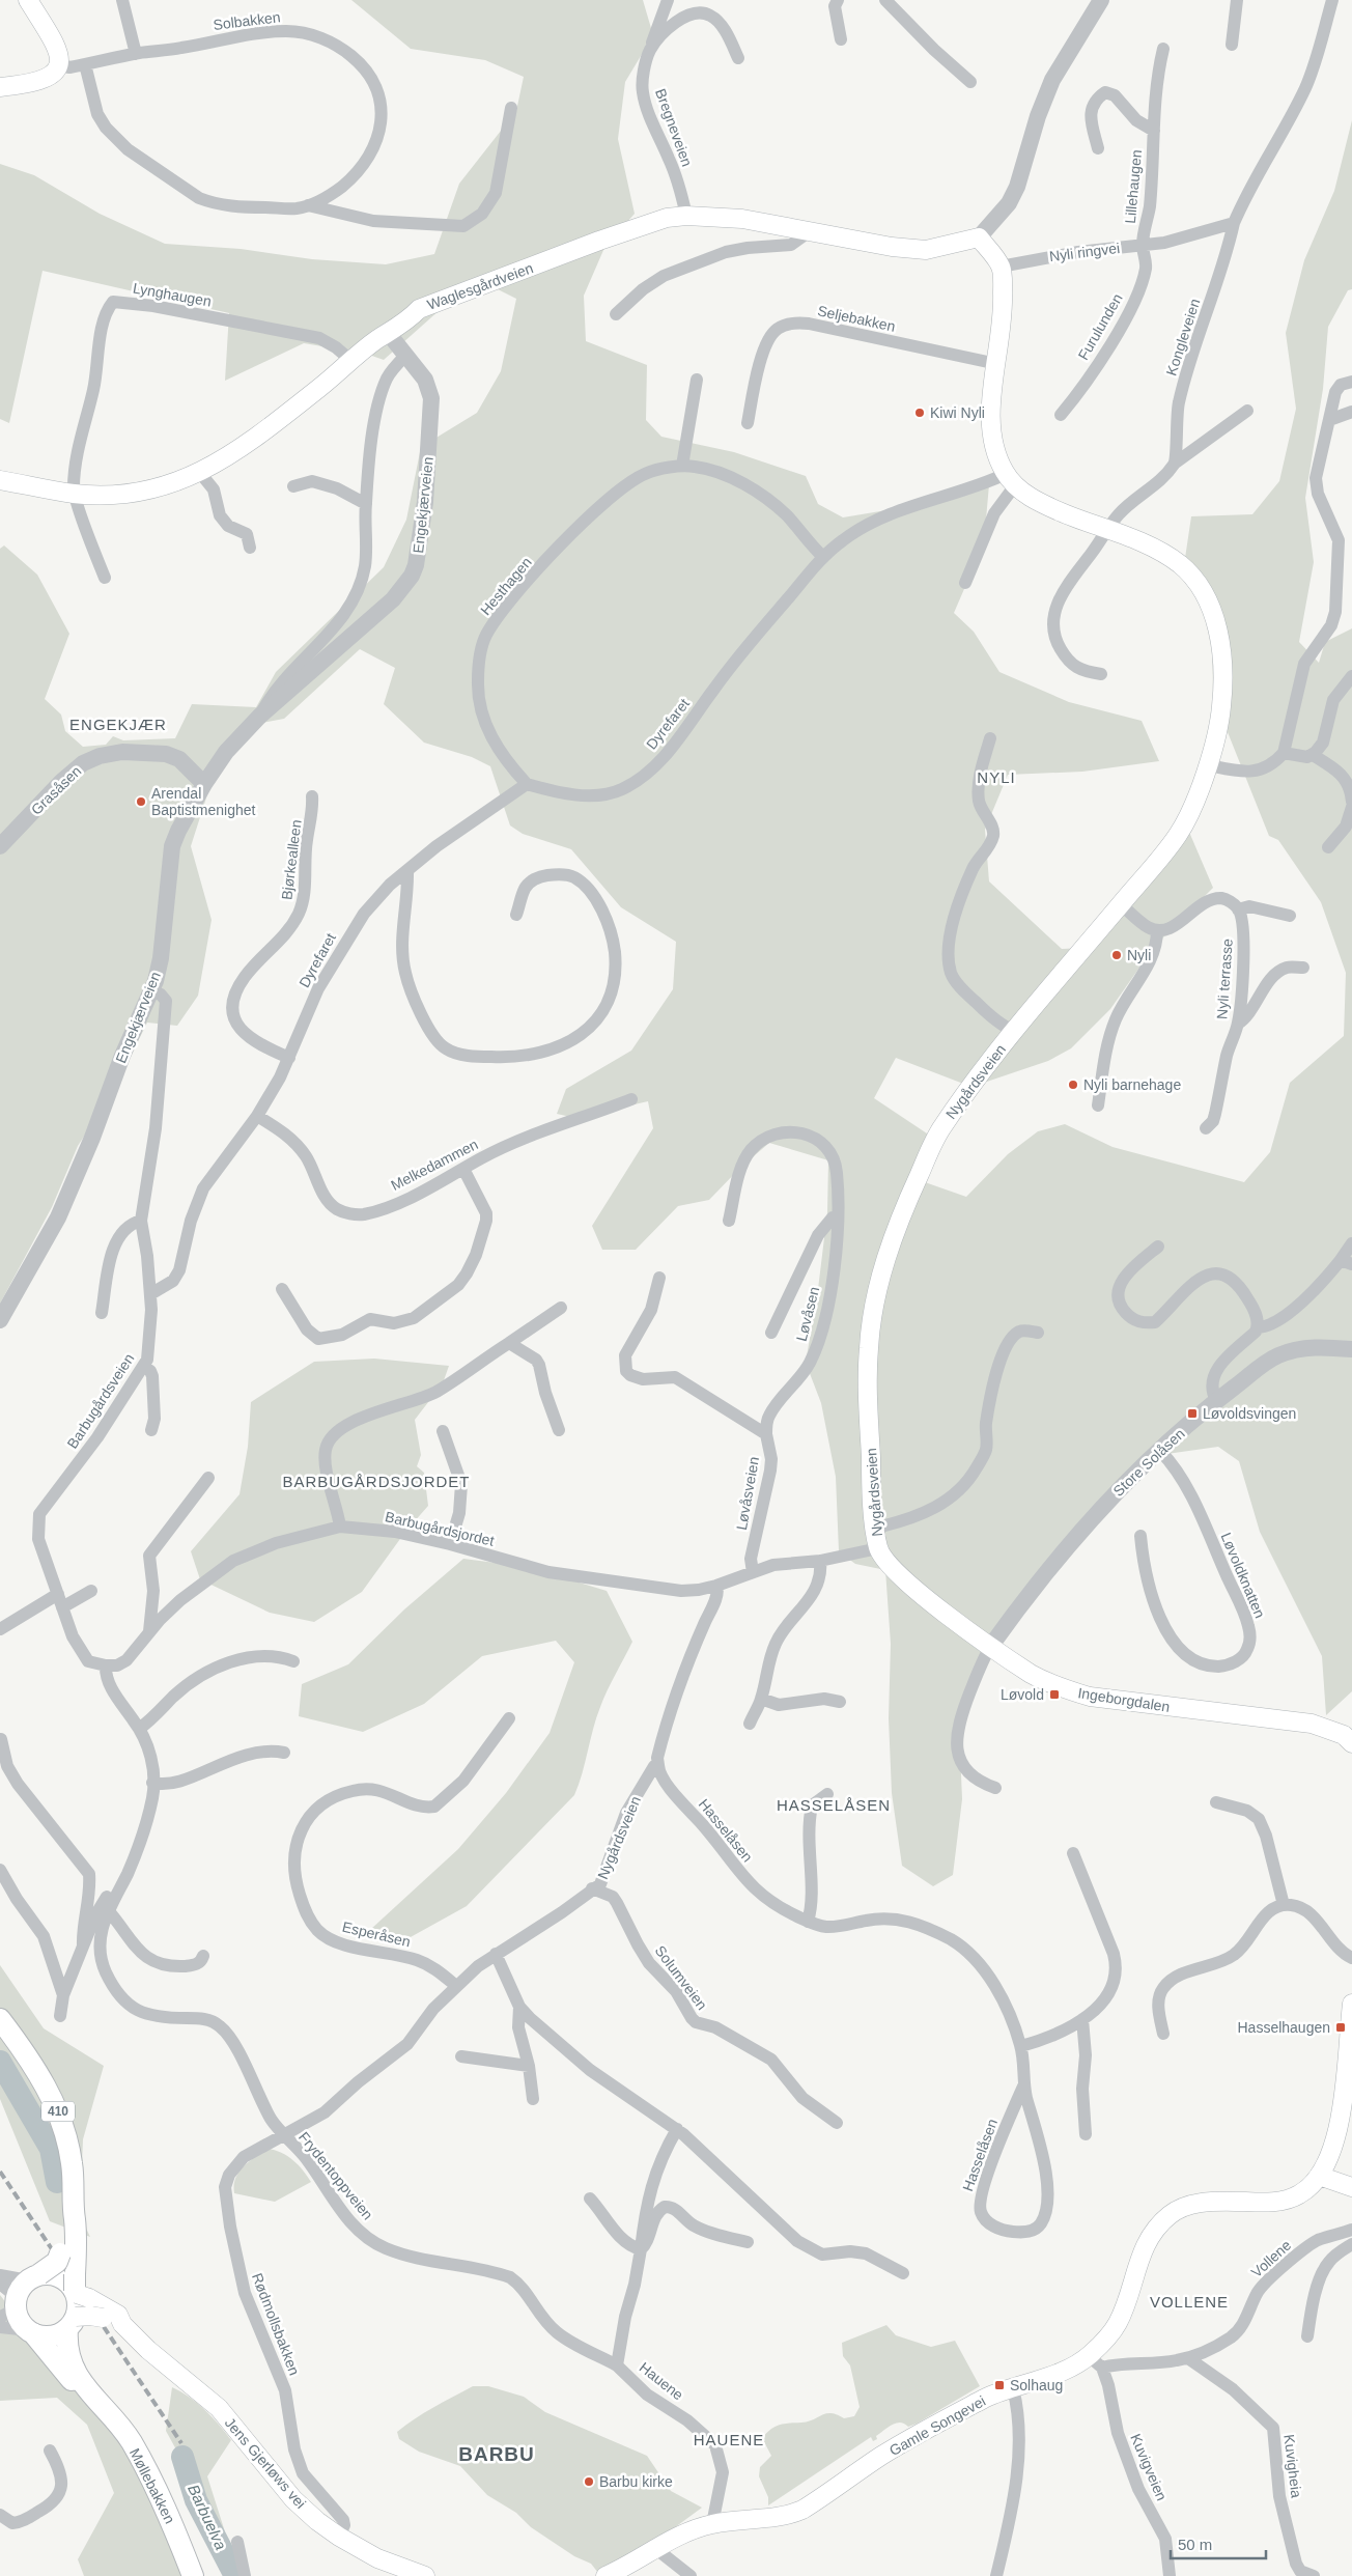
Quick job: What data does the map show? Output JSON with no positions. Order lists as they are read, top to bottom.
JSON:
{
  "streets": {
    "main road": [
      "Waglesgårdveien",
      "Nygårdsveien",
      "Ingeborgdalen",
      "410",
      "Gamle Songevei",
      "Jens Gjerløws vei",
      "Møllebakken"
    ],
    "street": [
      "Solbakken",
      "Bregneveien",
      "Lillehaugen",
      "Nyli ringvei",
      "Lynghaugen",
      "Seljebakken",
      "Furulunden",
      "Kongleveien",
      "Engekjærveien",
      "Hesthagen",
      "Dyrefaret",
      "Grasåsen",
      "Bjørkealleen",
      "Nyli terrasse",
      "Melkedammen",
      "Løvåsen",
      "Barbugårdsveien",
      "Store Solåsen",
      "Løvåsveien",
      "Barbugårdsjordet",
      "Løvoldknatten",
      "Hasselåsen",
      "Esperåsen",
      "Solumveien",
      "Frydentoppveien",
      "Vollene",
      "Rødmollsbakken",
      "Hauene",
      "Kuvigheia",
      "Kuvigveien"
    ]
  },
  "crossings": [
    ["Bregneveien", "Waglesgårdveien"],
    ["Lillehaugen", "Nyli ringvei"],
    ["Lillehaugen", "Furulunden"],
    ["Nyli ringvei", "Furulunden"],
    ["Nyli ringvei", "Kongleveien"],
    ["Waglesgårdveien", "Lynghaugen"],
    ["Waglesgårdveien", "Engekjærveien"],
    ["Engekjærveien", "Grasåsen"],
    ["Engekjærveien", "Barbugårdsveien"],
    ["Hesthagen", "Dyrefaret"],
    ["Dyrefaret", "Bjørkealleen"],
    ["Dyrefaret", "Melkedammen"],
    ["Nygårdsveien", "Løvåsveien"],
    ["Nygårdsveien", "Barbugårdsjordet"],
    ["Nygårdsveien", "Ingeborgdalen"],
    ["Nygårdsveien", "Hasselåsen"],
    ["Nygårdsveien", "Esperåsen"],
    ["Nygårdsveien", "Solumveien"],
    ["Nygårdsveien", "Frydentoppveien"],
    ["Nygårdsveien", "Rødmollsbakken"],
    ["Løvåsen", "Løvåsveien"],
    ["Barbugårdsveien", "Barbugårdsjordet"],
    ["Store Solåsen", "Løvoldknatten"],
    ["Store Solåsen", "Ingeborgdalen"],
    ["410", "Jens Gjerløws vei"],
    ["410", "Møllebakken"],
    ["Frydentoppveien", "Rødmollsbakken"],
    ["Frydentoppveien", "Hauene"],
    ["Vollene", "Gamle Songevei"],
    ["Vollene", "Kuvigheia"],
    ["Vollene", "Kuvigveien"],
    ["Rødmollsbakken", "Jens Gjerløws vei"],
    ["Hauene", "Gamle Songevei"],
    ["Gamle Songevei", "Kuvigveien"],
    ["Jens Gjerløws vei", "Møllebakken"]
  ],
  "districts": [
    "ENGEKJÆR",
    "NYLI",
    "BARBUGÅRDSJORDET",
    "HASSELÅSEN",
    "VOLLENE",
    "HAUENE",
    "BARBU"
  ],
  "water": ["Barbuelva"],
  "places": {
    "other": [
      "Kiwi Nyli",
      "Arendal Baptistmenighet",
      "Nyli",
      "Nyli barnehage",
      "Barbu kirke"
    ],
    "transit": [
      "Løvoldsvingen",
      "Løvold",
      "Hasselhaugen",
      "Solhaug"
    ]
  },
  "scale_bar": "50 m"
}
